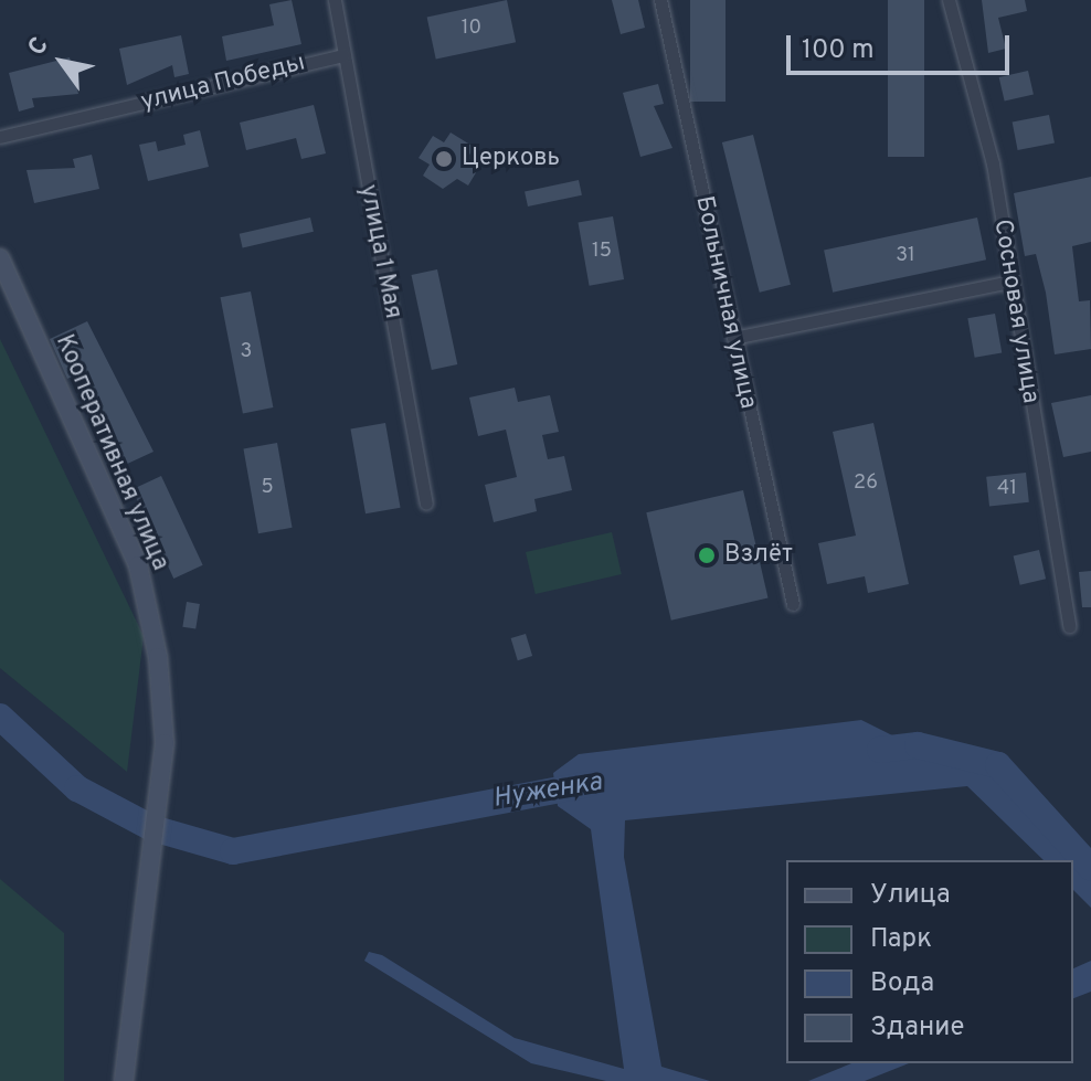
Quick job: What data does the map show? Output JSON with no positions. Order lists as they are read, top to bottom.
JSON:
{
  "streets": {
    "street": [
      "улица Победы",
      "улица 1 Мая",
      "Больничная улица",
      "Сосновая улица",
      "Кооперативная улица"
    ]
  },
  "crossings": [
    ["улица Победы", "улица 1 Мая"]
  ],
  "water": ["Нуженка"],
  "places": ["Церковь", "Взлёт"],
  "house_numbers": [
    "10",
    "15",
    "31",
    "3",
    "26",
    "5",
    "41"
  ],
  "legend": [
    "Улица",
    "Парк",
    "Вода",
    "Здание"
  ],
  "scale_bar": "100 m",
  "north": "top left"
}
